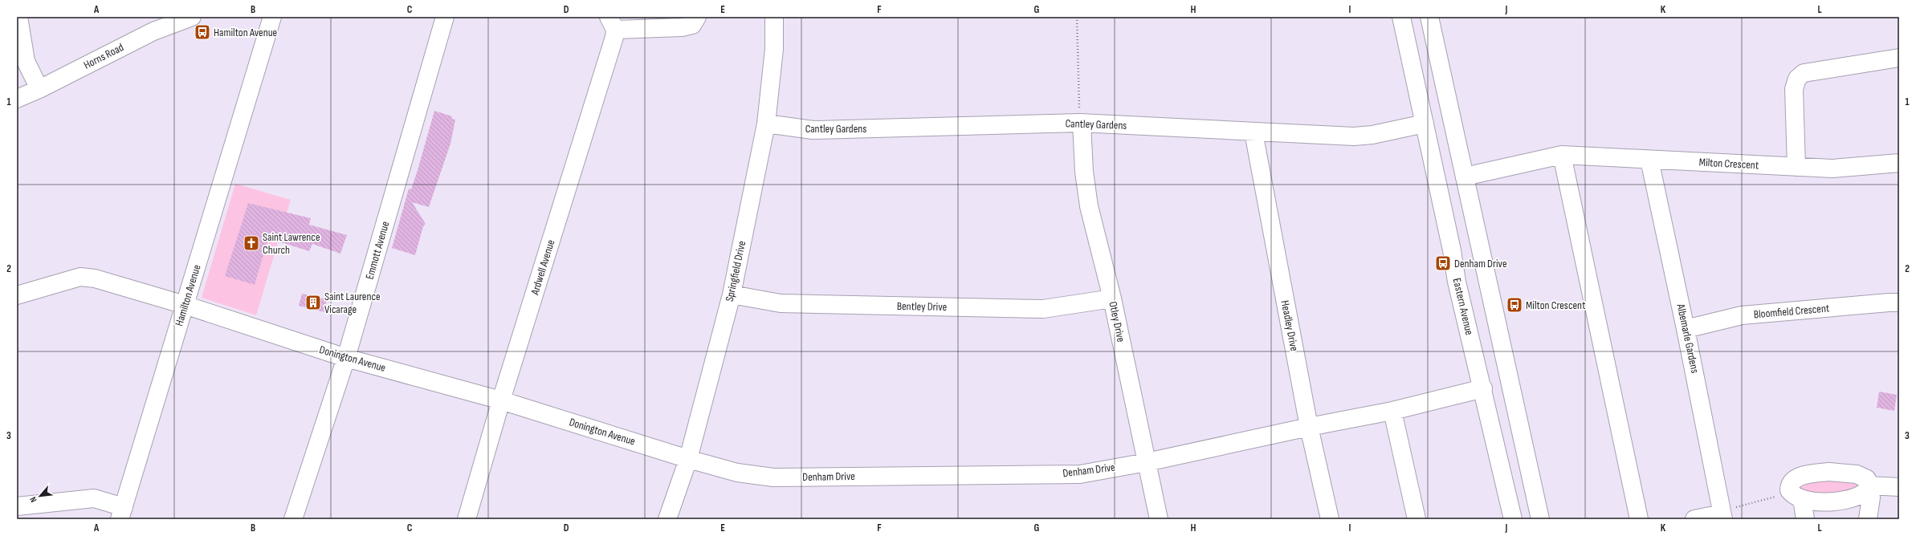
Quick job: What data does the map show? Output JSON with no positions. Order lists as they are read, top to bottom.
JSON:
{
  "streets": {
    "main road": [
      "Horns Road",
      "Cantley Gardens",
      "Milton Crescent",
      "Emmott Avenue",
      "Ardwell Avenue",
      "Springfield Drive",
      "Hamilton Avenue",
      "Bentley Drive",
      "Eastern Avenue",
      "Bloomfield Crescent",
      "Otley Drive",
      "Headley Drive",
      "Albemarle Gardens",
      "Donington Avenue",
      "Denham Drive"
    ]
  },
  "crossings": [
    ["Cantley Gardens", "Springfield Drive"],
    ["Cantley Gardens", "Eastern Avenue"],
    ["Cantley Gardens", "Otley Drive"],
    ["Cantley Gardens", "Headley Drive"],
    ["Milton Crescent", "Albemarle Gardens"],
    ["Emmott Avenue", "Donington Avenue"],
    ["Ardwell Avenue", "Donington Avenue"],
    ["Springfield Drive", "Bentley Drive"],
    ["Springfield Drive", "Donington Avenue"],
    ["Springfield Drive", "Denham Drive"],
    ["Hamilton Avenue", "Donington Avenue"],
    ["Bentley Drive", "Otley Drive"],
    ["Eastern Avenue", "Denham Drive"],
    ["Bloomfield Crescent", "Albemarle Gardens"],
    ["Otley Drive", "Denham Drive"],
    ["Headley Drive", "Denham Drive"],
    ["Donington Avenue", "Denham Drive"]
  ],
  "places": {
    "bus stop": ["Hamilton Avenue", "Denham Drive", "Milton Crescent"],
    "church": ["Saint Lawrence Church"],
    "building": ["Saint Laurence Vicarage"]
  },
  "north": "bottom left",
  "grid": {
    "columns": [
      "A",
      "B",
      "C",
      "D",
      "E",
      "F",
      "G",
      "H",
      "I",
      "J",
      "K",
      "L"
    ],
    "rows": ["1", "2", "3"]
  }
}
